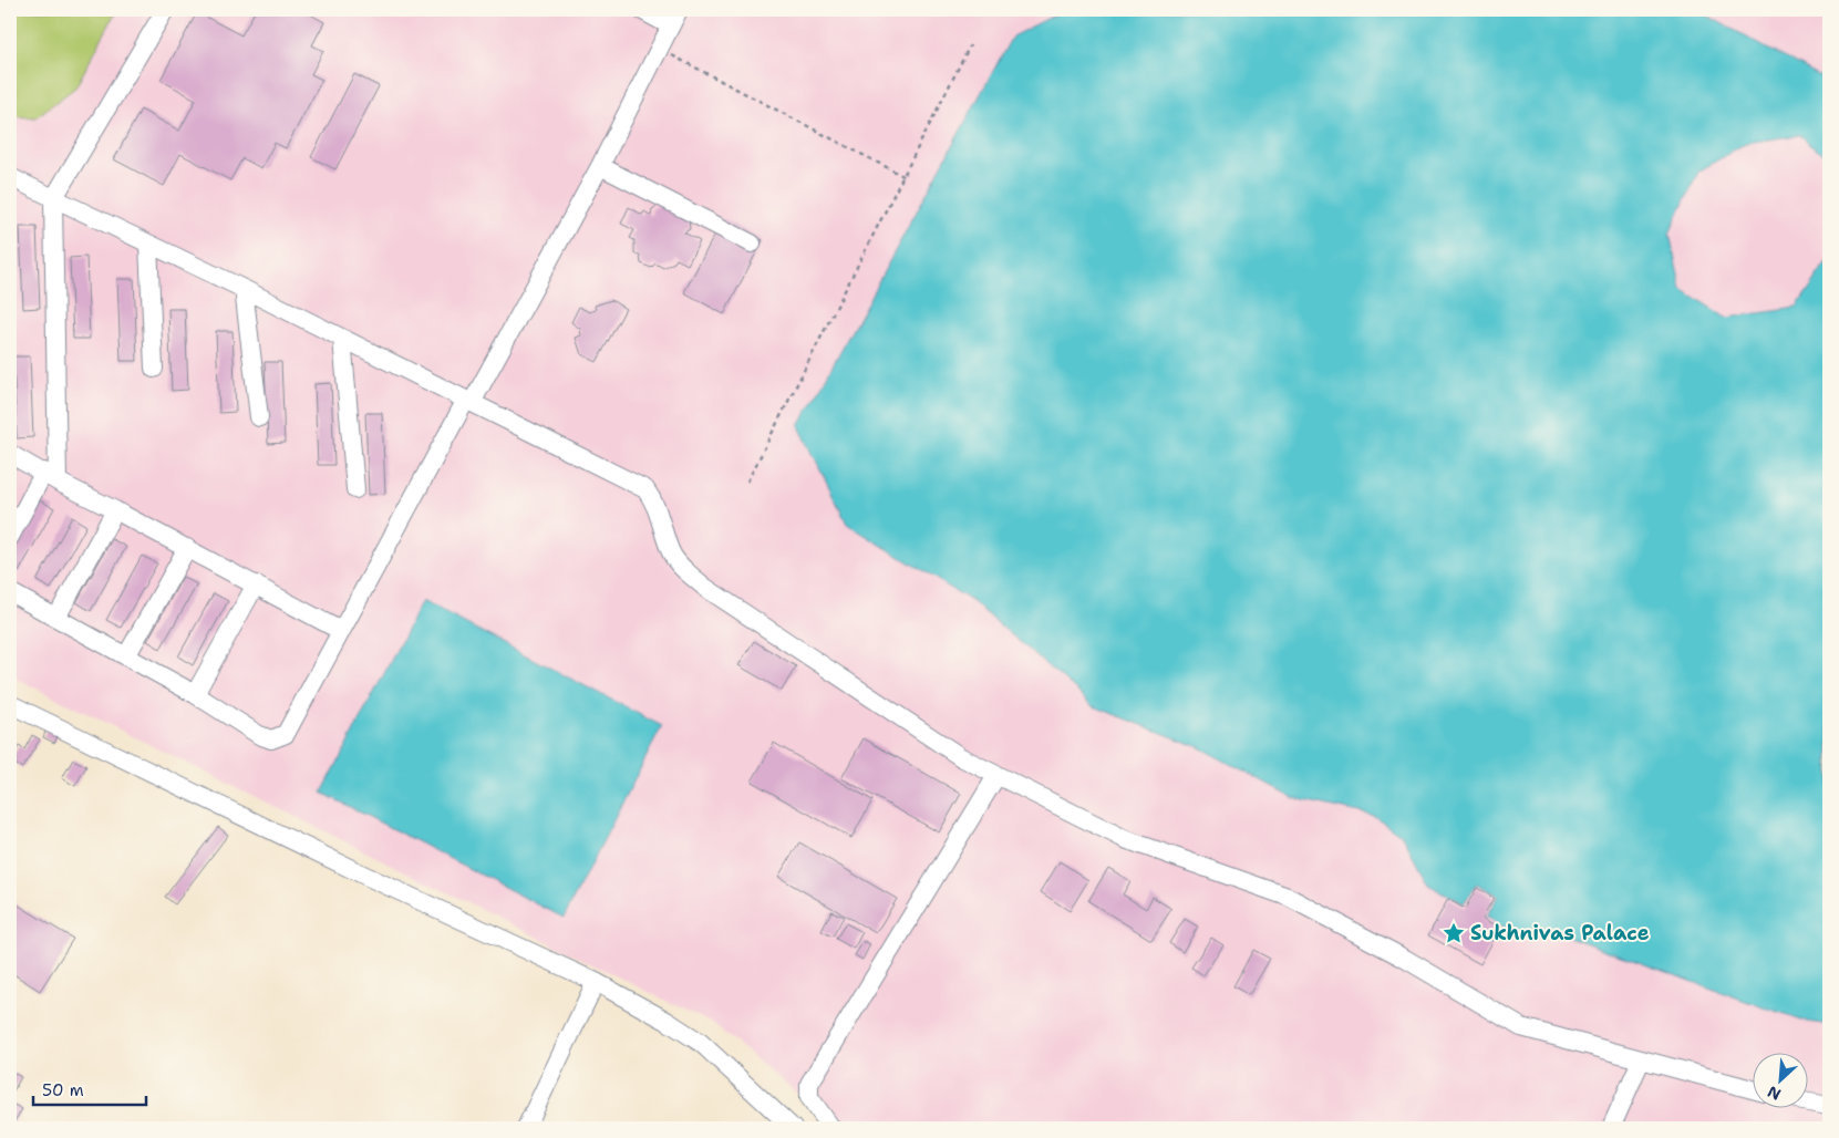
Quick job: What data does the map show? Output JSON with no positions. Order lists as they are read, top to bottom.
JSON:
{
  "places": {
    "place": ["Sukhnivas Palace"]
  },
  "scale_bar": "50 m",
  "north": "bottom left"
}
